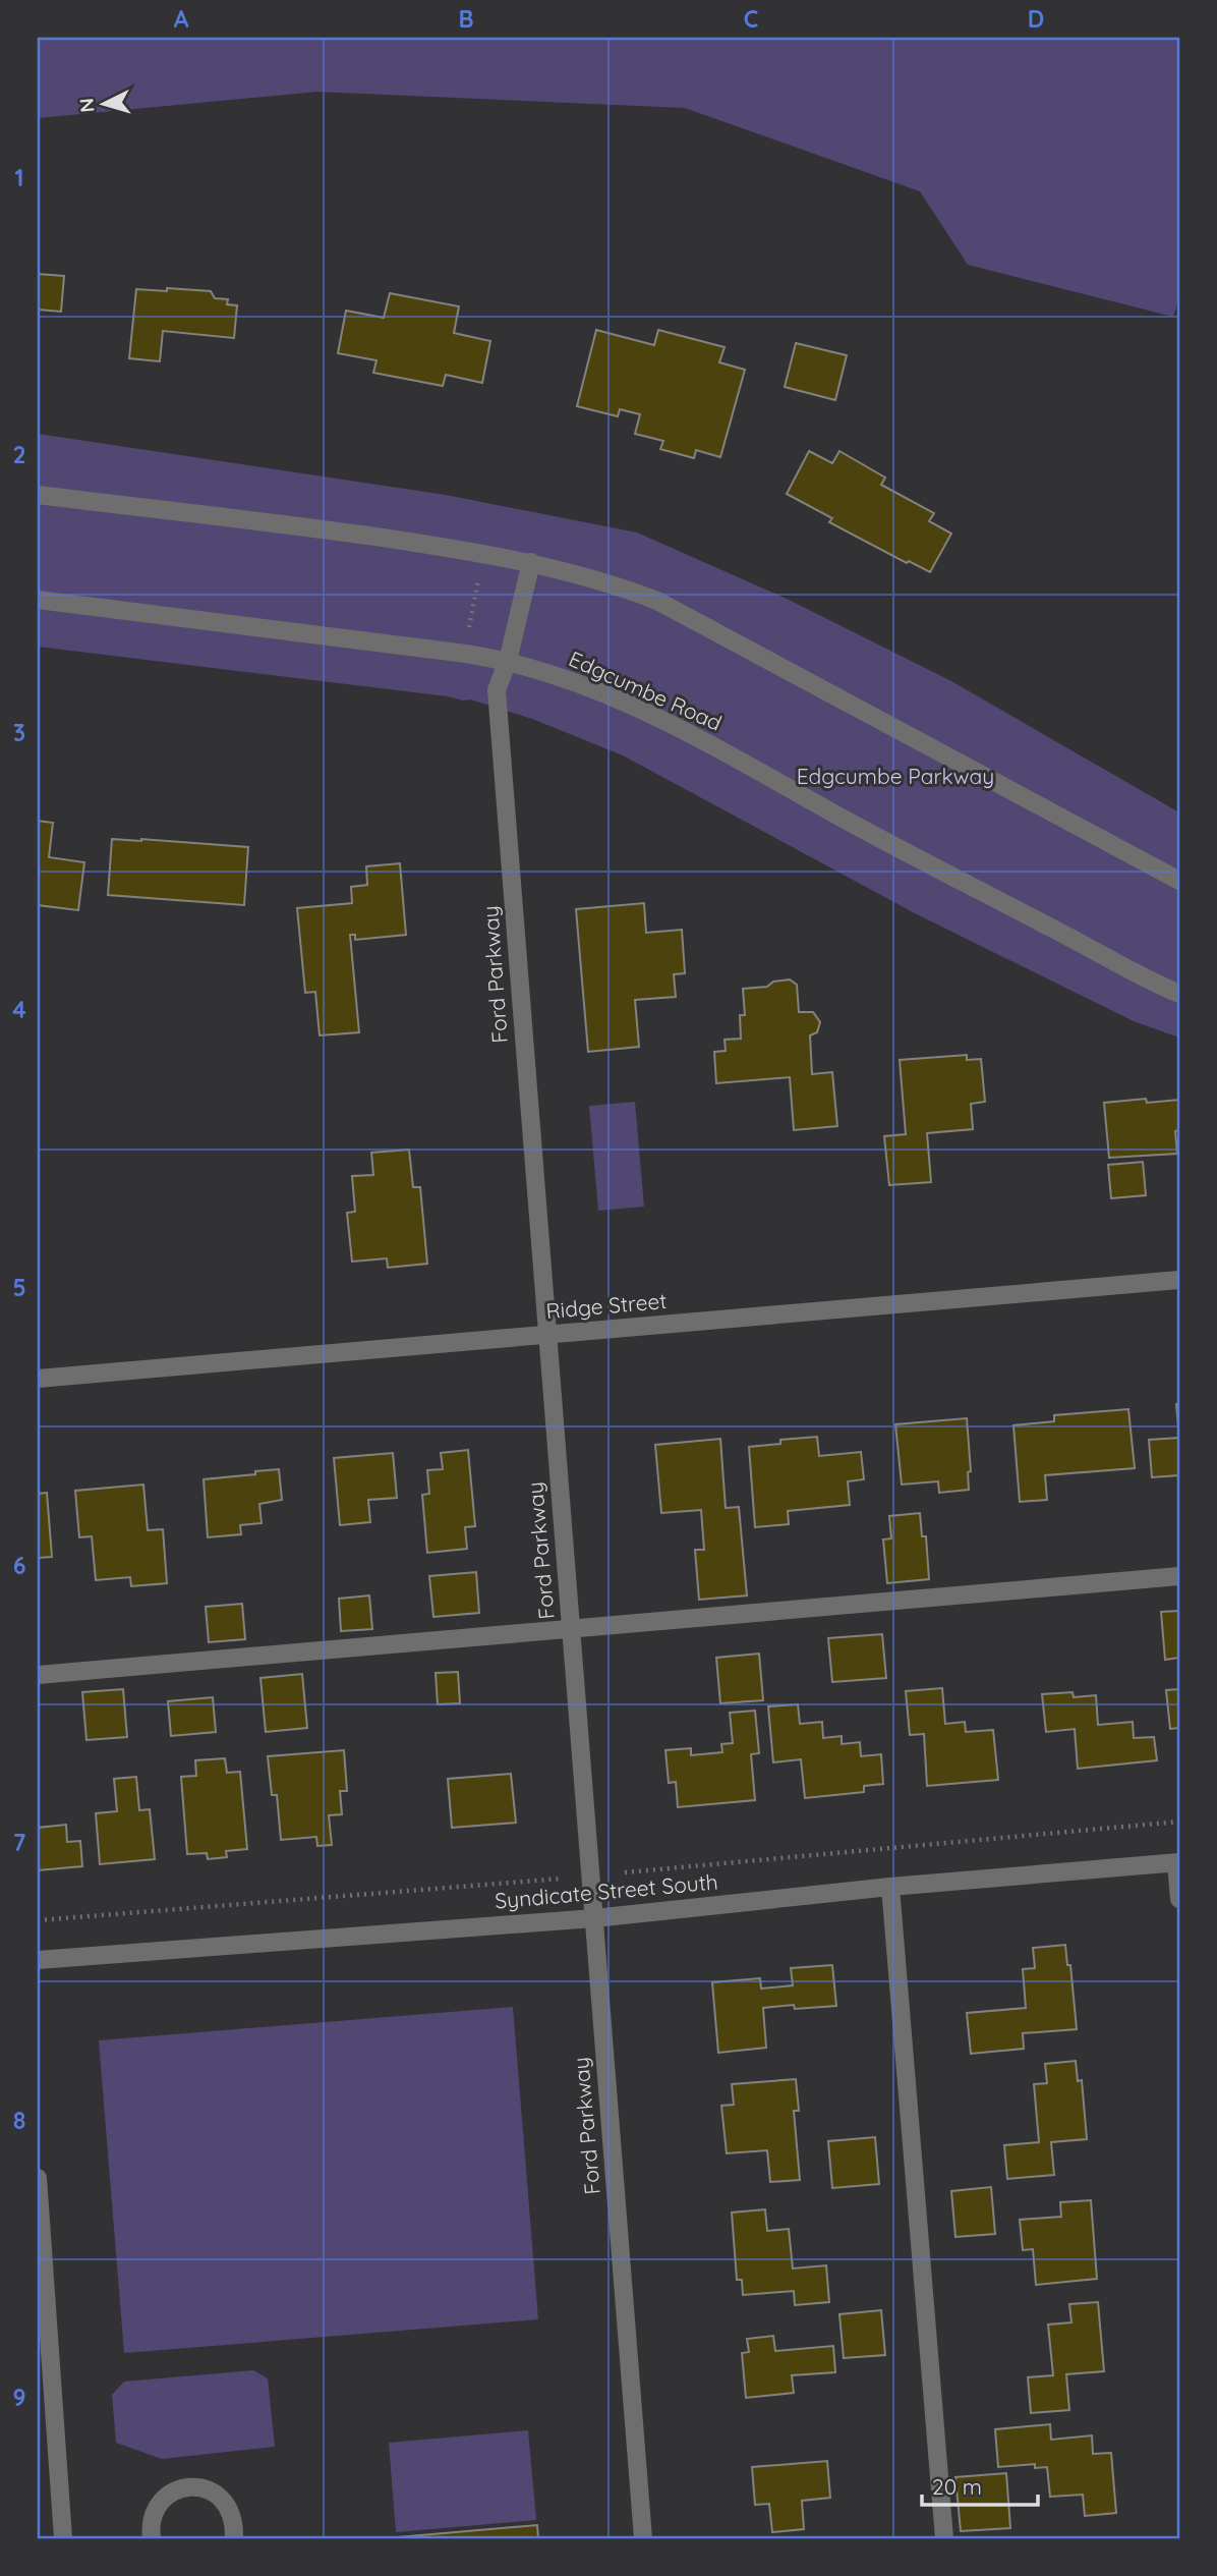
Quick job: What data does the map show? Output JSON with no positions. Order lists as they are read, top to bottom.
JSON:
{
  "streets": {
    "street": [
      "Edgcumbe Road",
      "Ford Parkway",
      "Ridge Street",
      "Syndicate Street South"
    ]
  },
  "crossings": [
    ["Edgcumbe Road", "Ford Parkway"],
    ["Ford Parkway", "Ridge Street"],
    ["Ford Parkway", "Syndicate Street South"]
  ],
  "parks": ["Edgcumbe Parkway"],
  "scale_bar": "20 m",
  "north": "left",
  "grid": {
    "columns": [
      "A",
      "B",
      "C",
      "D"
    ],
    "rows": [
      "1",
      "2",
      "3",
      "4",
      "5",
      "6",
      "7",
      "8",
      "9"
    ]
  }
}
